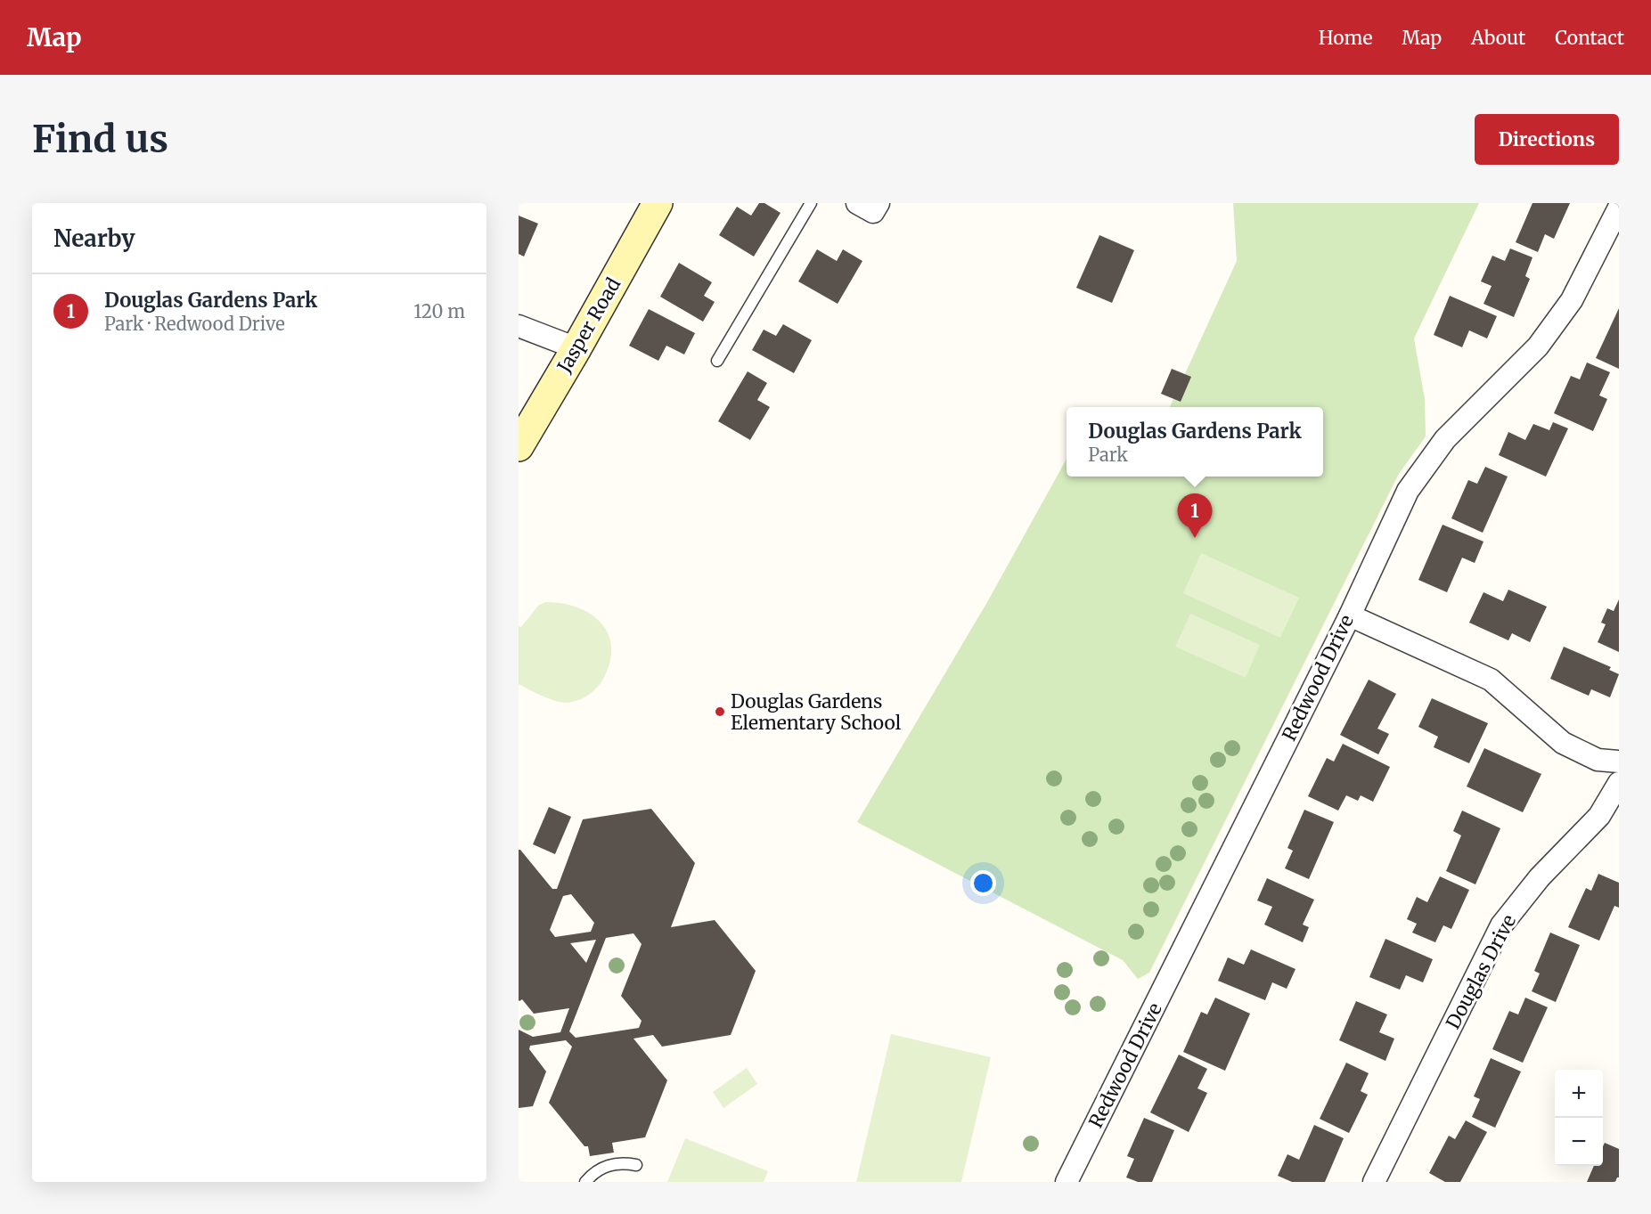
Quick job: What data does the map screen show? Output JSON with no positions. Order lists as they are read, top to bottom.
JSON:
{
  "streets": {
    "street": ["Jasper Road", "Redwood Drive", "Douglas Drive"]
  },
  "places": ["Douglas Gardens Elementary School"],
  "page": {
    "header": "Map",
    "nav": [
      "Home",
      "Map",
      "About",
      "Contact"
    ],
    "buttons": "Directions",
    "title": "Find us",
    "heading": "Nearby",
    "list": [
      {
        "mark": "1",
        "name": "Douglas Gardens Park",
        "note": "Park · Redwood Drive",
        "value": "120 m"
      }
    ],
    "popup": ["Douglas Gardens Park", "Park"],
    "pins": "1",
    "map_buttons": ["+", "−"]
  }
}
